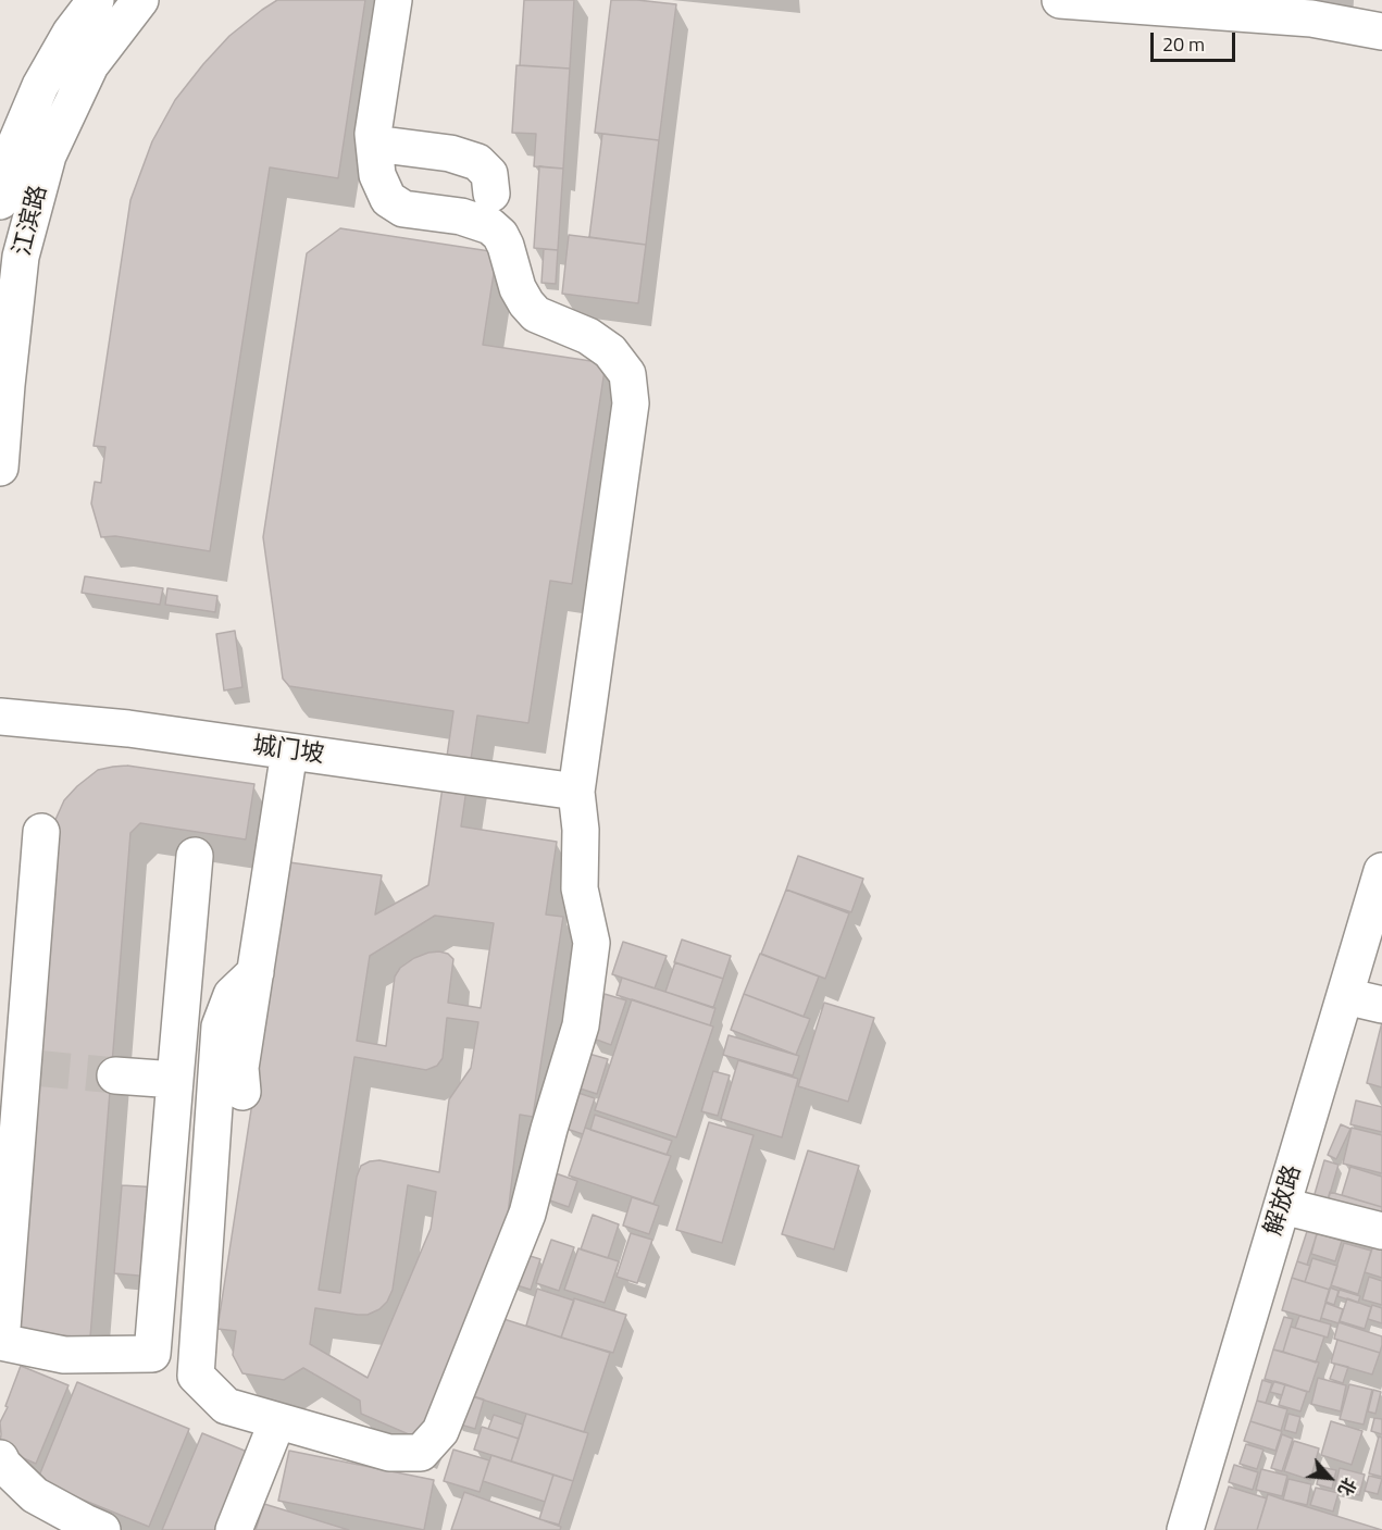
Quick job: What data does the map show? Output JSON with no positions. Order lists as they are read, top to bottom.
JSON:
{
  "streets": {
    "street": ["江滨路", "城门坡", "解放路"]
  },
  "scale_bar": "20 m",
  "north": "bottom right"
}
